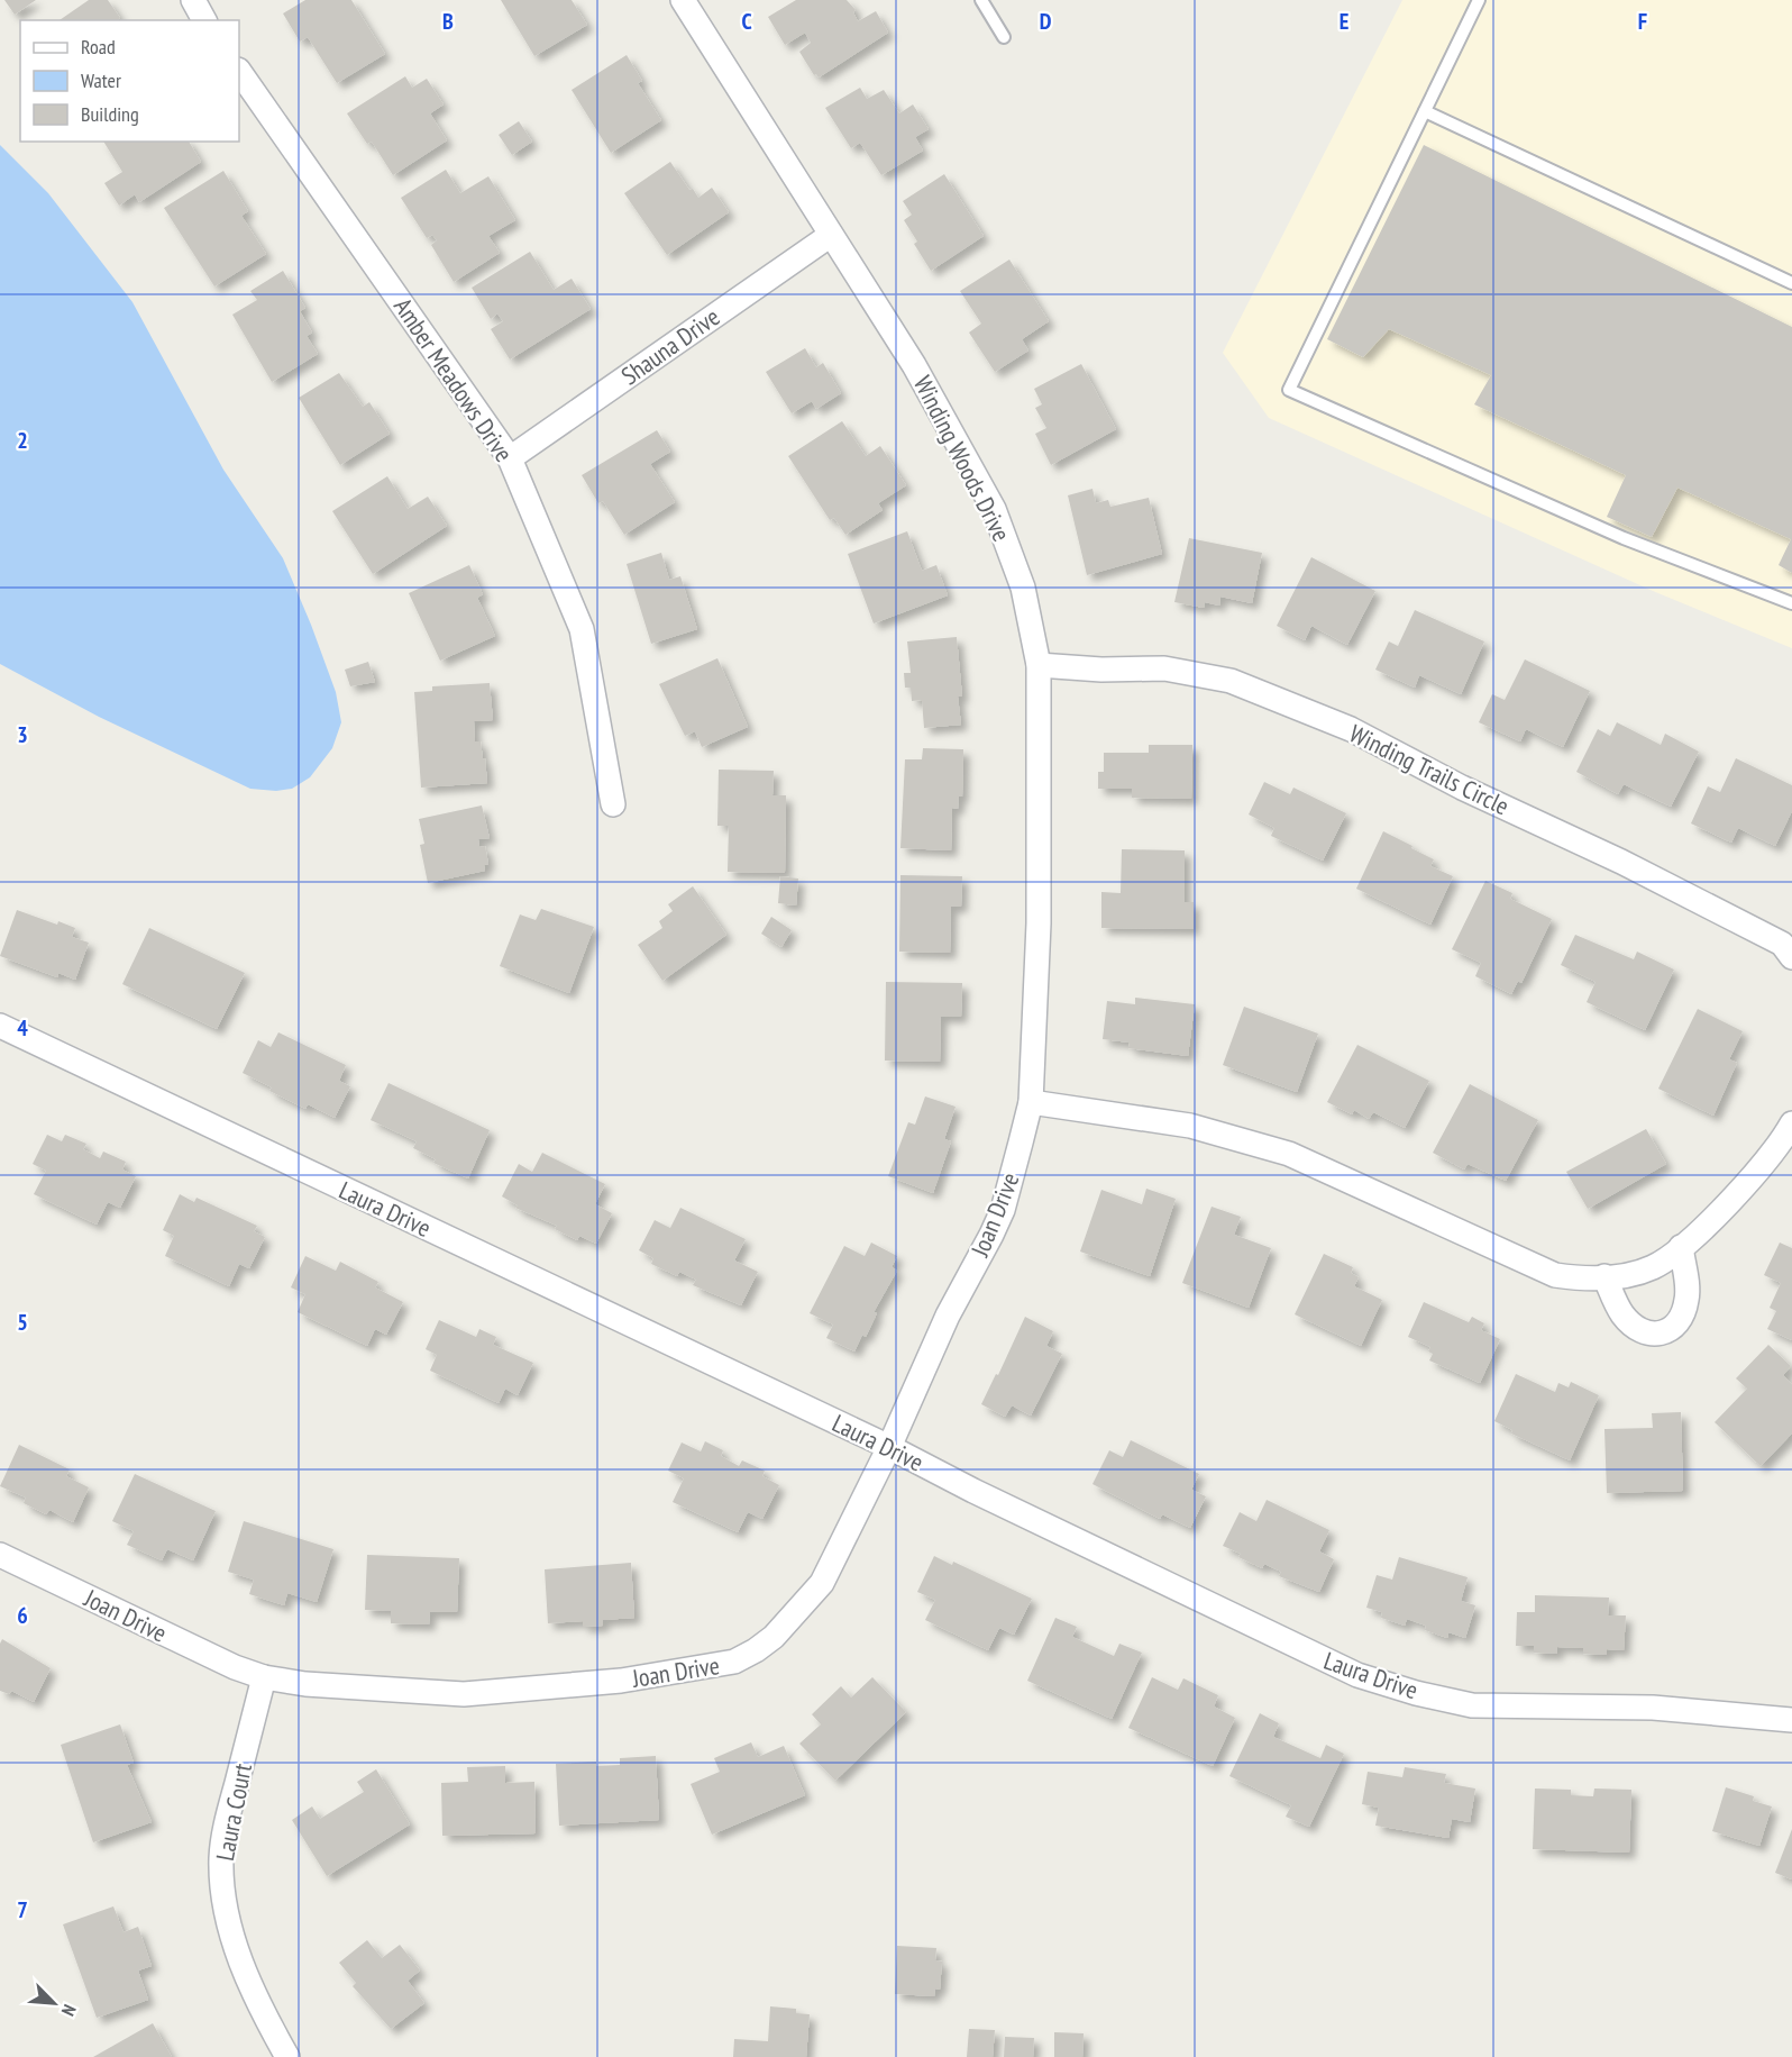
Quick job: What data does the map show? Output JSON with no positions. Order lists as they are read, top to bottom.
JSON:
{
  "streets": {
    "street": [
      "Shauna Drive",
      "Amber Meadows Drive",
      "Winding Woods Drive",
      "Winding Trails Circle",
      "Laura Drive",
      "Joan Drive",
      "Laura Court"
    ]
  },
  "crossings": [
    ["Shauna Drive", "Amber Meadows Drive"],
    ["Shauna Drive", "Winding Woods Drive"],
    ["Winding Woods Drive", "Winding Trails Circle"],
    ["Winding Woods Drive", "Joan Drive"],
    ["Laura Drive", "Joan Drive"],
    ["Joan Drive", "Laura Court"]
  ],
  "legend": ["Road", "Water", "Building"],
  "north": "bottom right",
  "grid": {
    "columns": [
      "B",
      "C",
      "D",
      "E",
      "F"
    ],
    "rows": [
      "2",
      "3",
      "4",
      "5",
      "6",
      "7"
    ]
  }
}
